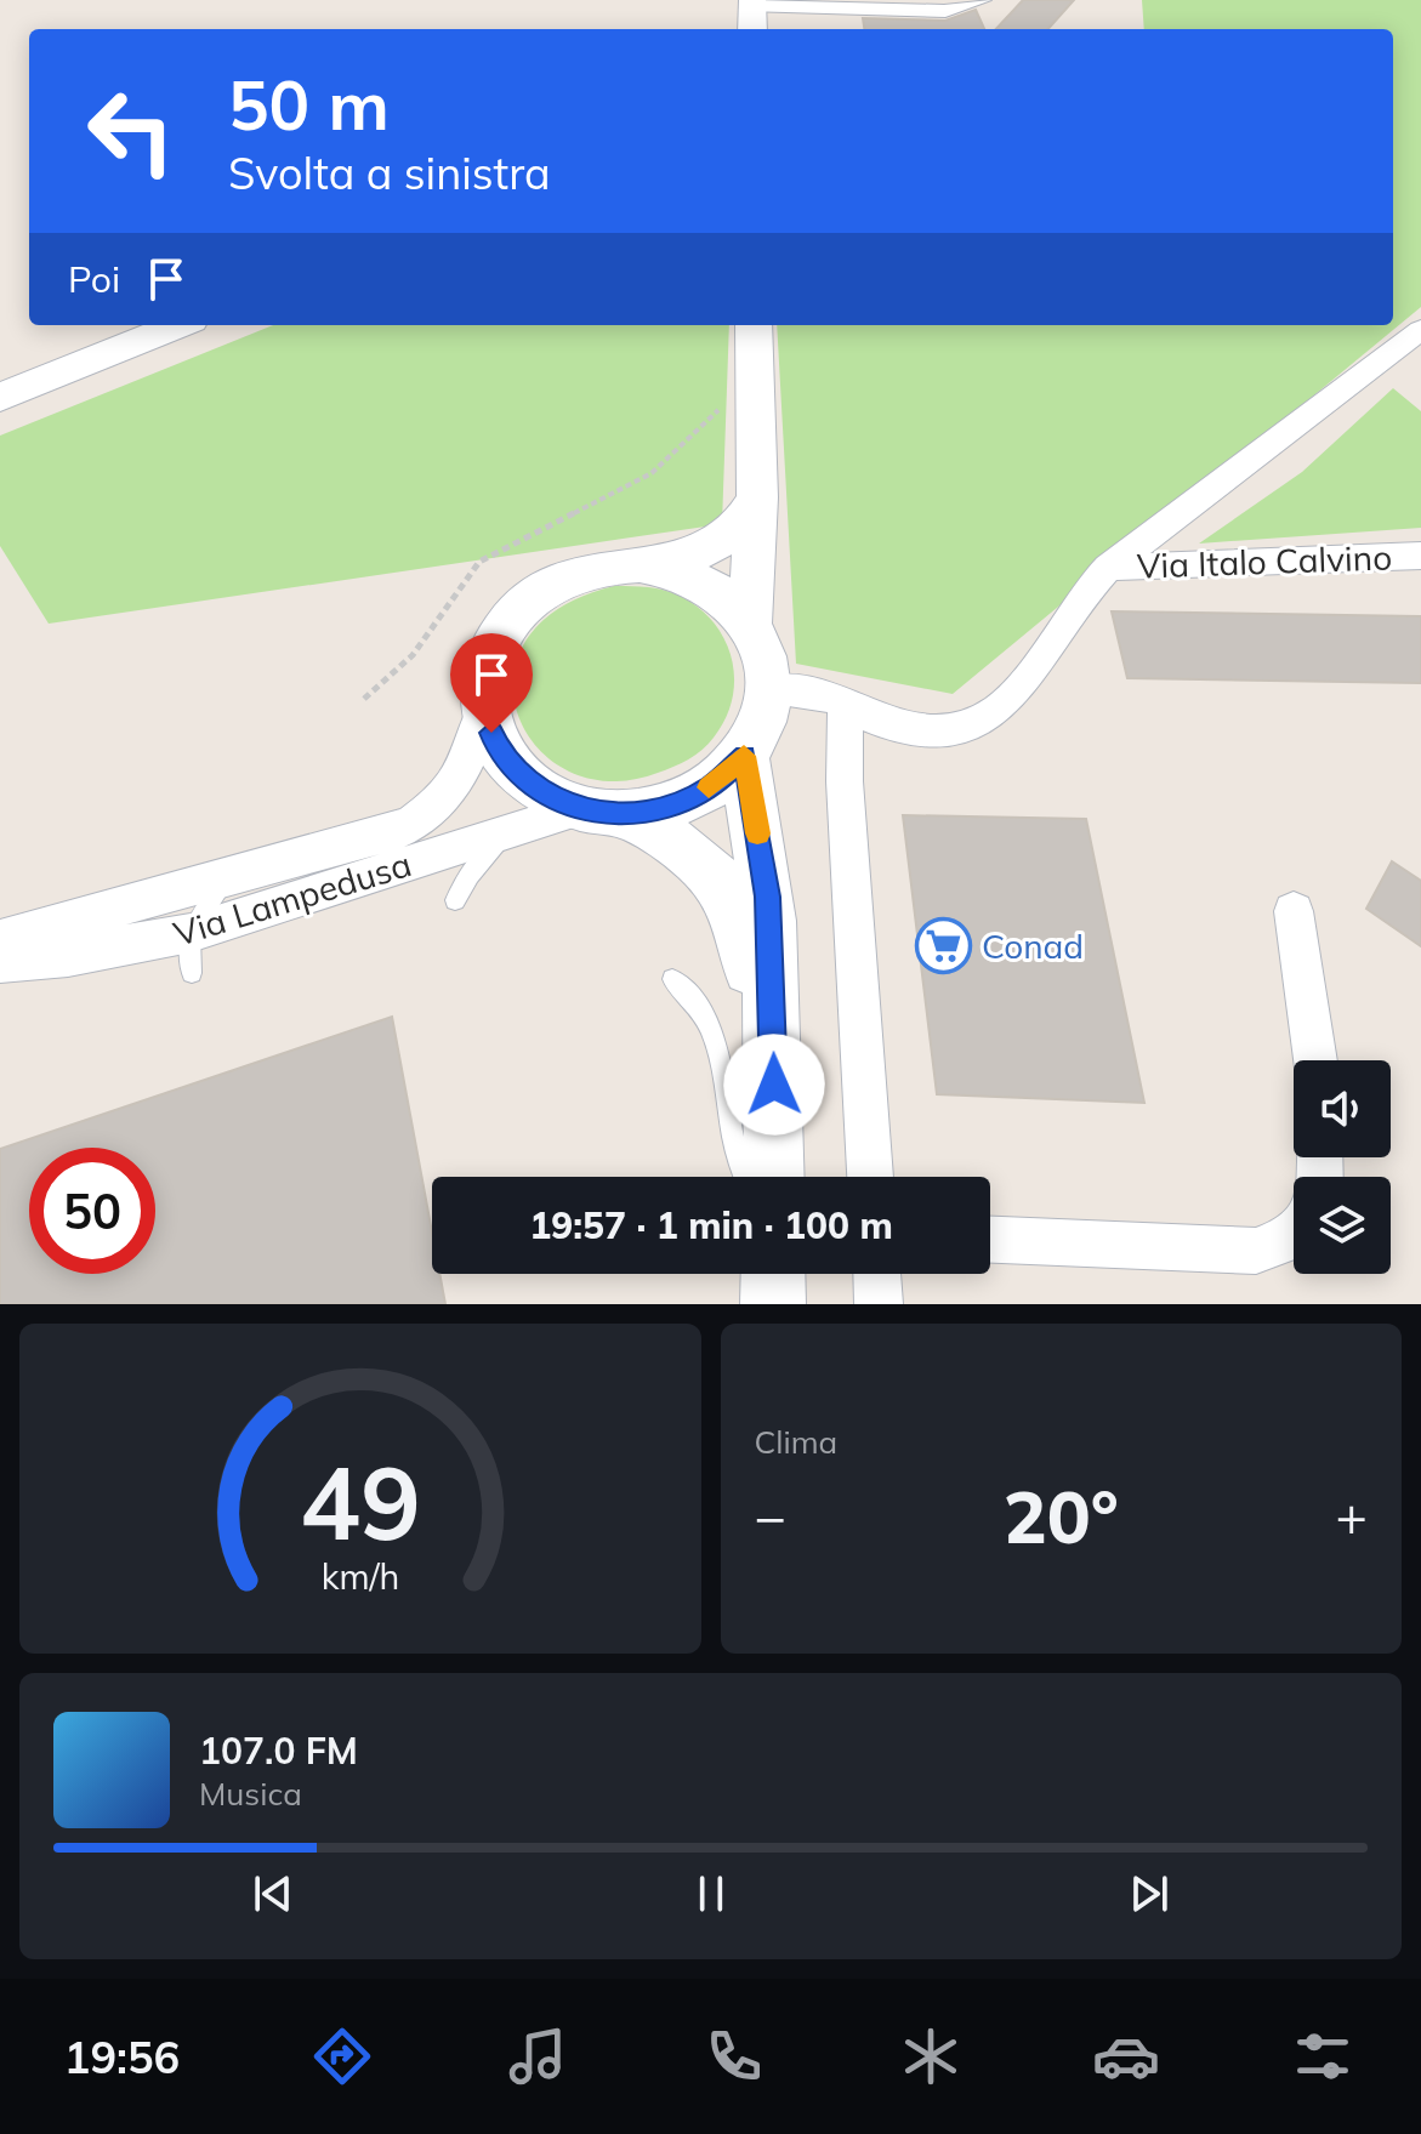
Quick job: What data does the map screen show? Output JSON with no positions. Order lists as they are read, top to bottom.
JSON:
{
  "streets": {
    "street": ["Via Italo Calvino", "Via Lampedusa"]
  },
  "places": {
    "supermarket": ["Conad"]
  },
  "page": {
    "turn": ["50 m", "Svolta a sinistra"],
    "then": "Poi",
    "limit": "50",
    "trip": "19:57 · 1 min · 100 m",
    "tile": "Clima",
    "heat": ["−", "20°", "+"],
    "song": ["107.0 FM", "Musica"],
    "tabs": "19:56",
    "gauge": ["49", "km/h"]
  }
}
